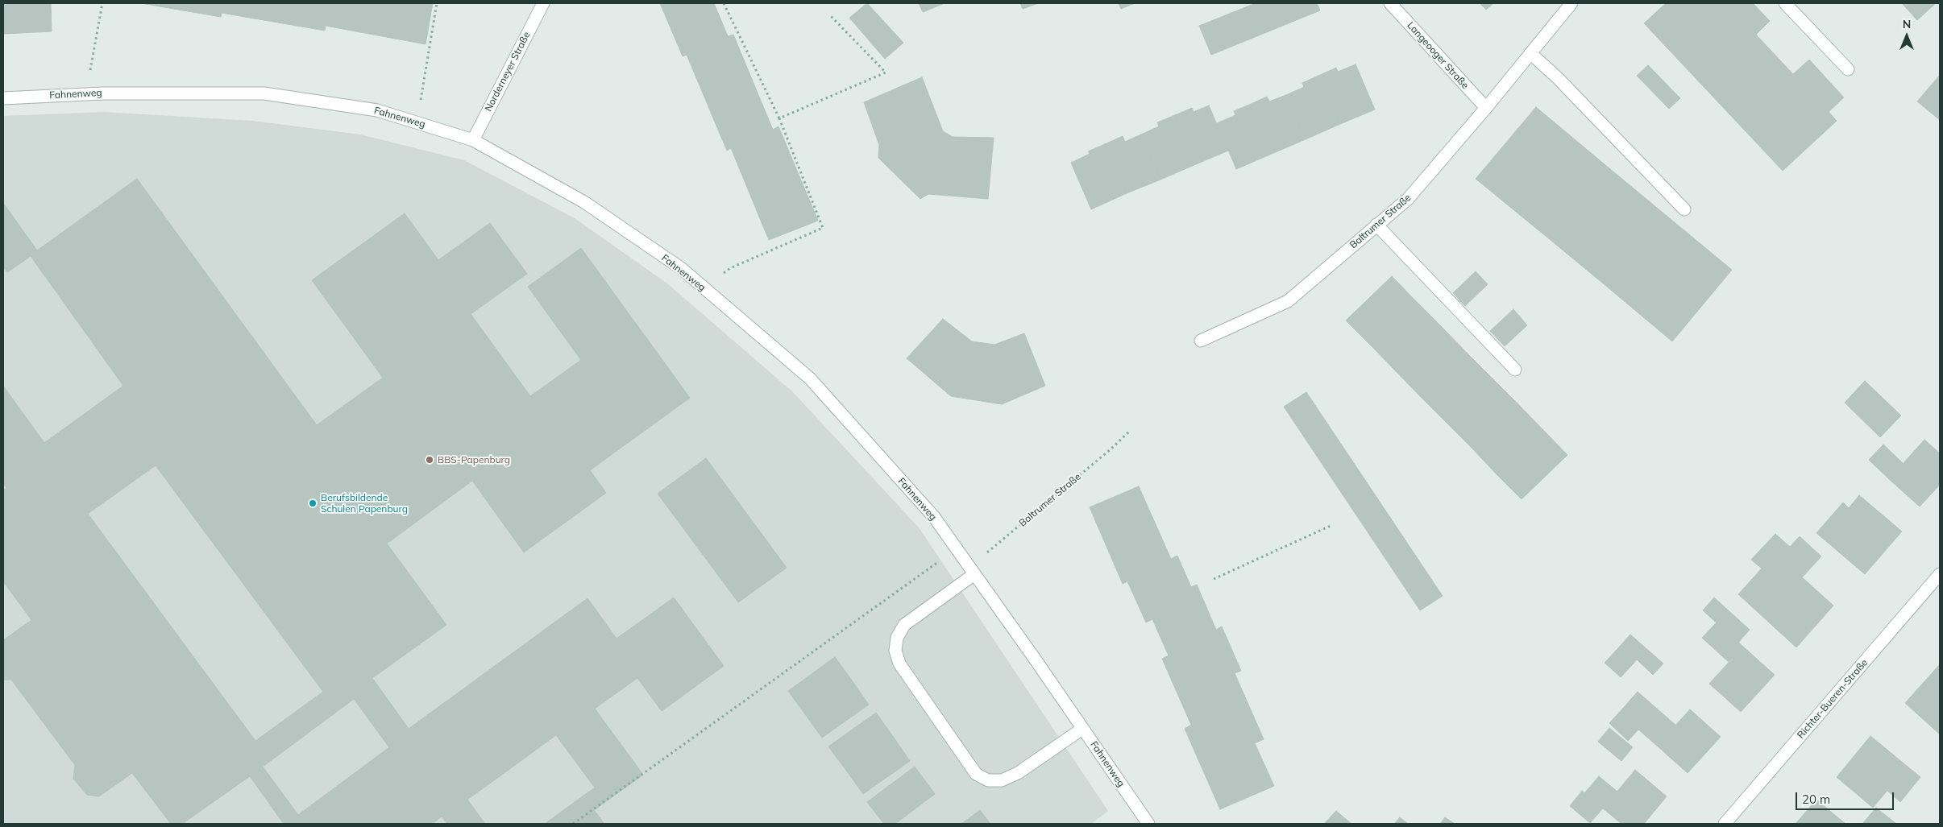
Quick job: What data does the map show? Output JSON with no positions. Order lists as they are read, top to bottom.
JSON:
{
  "streets": {
    "street": [
      "Langeooger Straße",
      "Norderneyer Straße",
      "Fahnenweg",
      "Baltrumer Straße",
      "Richter-Bueren-Straße"
    ]
  },
  "crossings": [
    ["Langeooger Straße", "Baltrumer Straße"],
    ["Norderneyer Straße", "Fahnenweg"],
    ["Fahnenweg", "Baltrumer Straße"]
  ],
  "places": ["BBS-Papenburg", "Berufsbildende Schulen Papenburg"],
  "scale_bar": "20 m",
  "north": "top"
}
